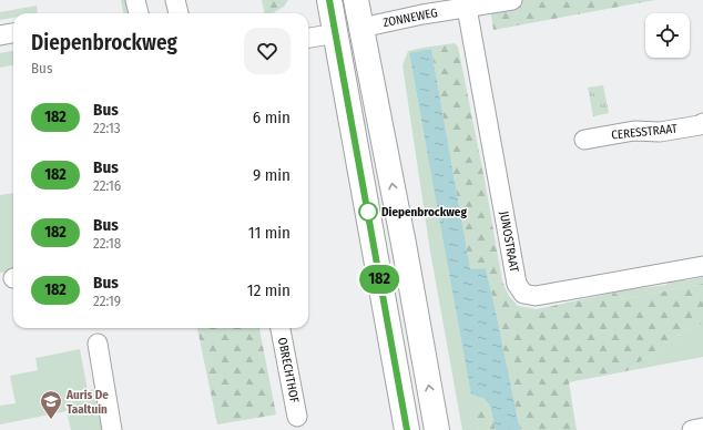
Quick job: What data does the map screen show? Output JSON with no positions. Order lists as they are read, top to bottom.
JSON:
{
  "streets": {
    "street": [
      "ZONNEWEG",
      "CERESSTRAAT",
      "JUNOSTRAAT",
      "OBRECHTHOF"
    ]
  },
  "crossings": [
    ["ZONNEWEG", "JUNOSTRAAT"]
  ],
  "places": {
    "other": ["Diepenbrockweg"],
    "school or university": ["Auris De Taaltuin"]
  },
  "lines": ["bus line 182"],
  "page": {
    "on_map": "182",
    "heading": ["Diepenbrockweg", "Bus"],
    "list": [
      {
        "mark": "182",
        "name": "Bus",
        "note": "22:13",
        "value": "6 min"
      },
      {
        "mark": "182",
        "name": "Bus",
        "note": "22:16",
        "value": "9 min"
      },
      {
        "mark": "182",
        "name": "Bus",
        "note": "22:18",
        "value": "11 min"
      },
      {
        "mark": "182",
        "name": "Bus",
        "note": "22:19",
        "value": "12 min"
      }
    ]
  }
}
